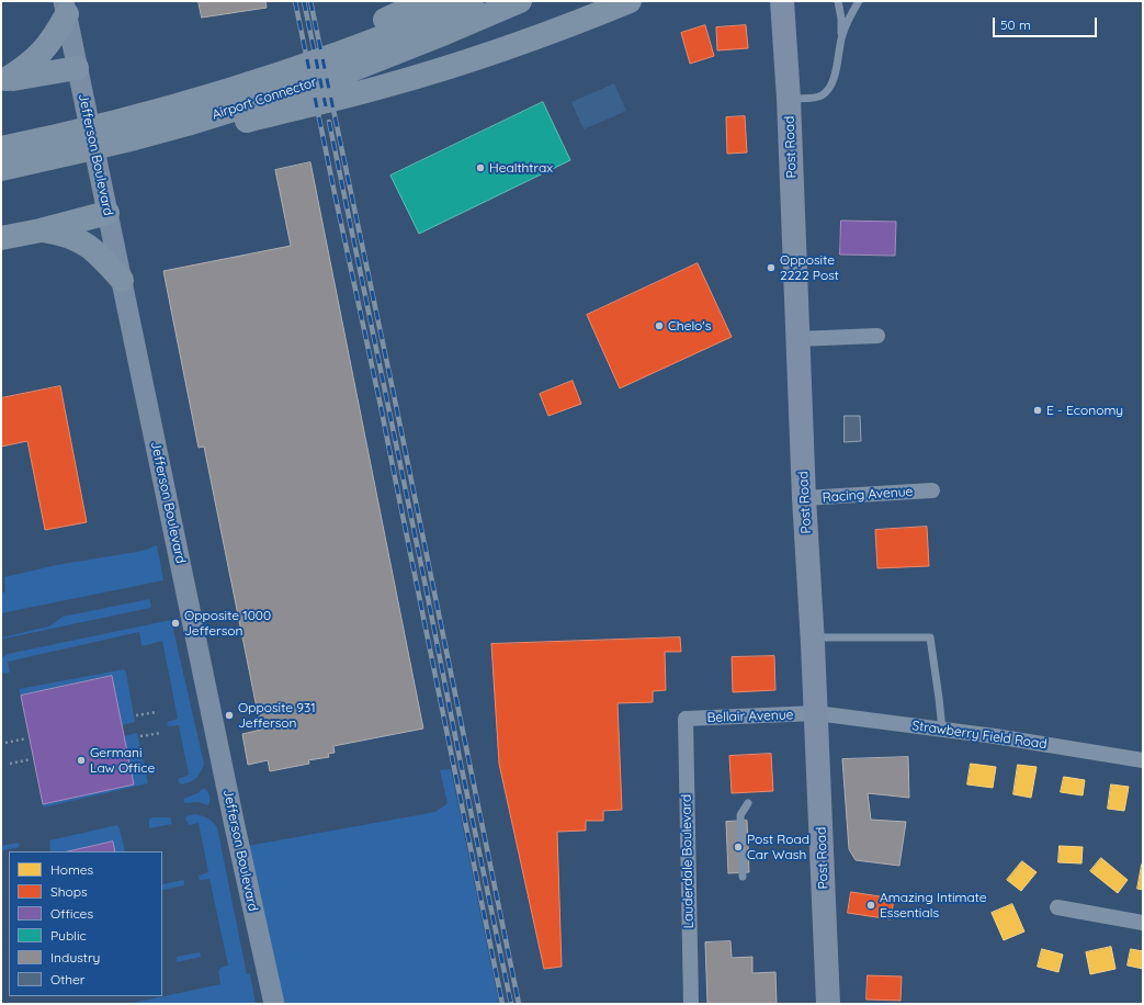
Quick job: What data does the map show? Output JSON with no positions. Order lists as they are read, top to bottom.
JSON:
{
  "streets": {
    "highway": ["Airport Connector"],
    "main road": ["Post Road", "Jefferson Boulevard"],
    "street": [
      "Racing Avenue",
      "Bellair Avenue",
      "Strawberry Field Road",
      "Lauderdale Boulevard"
    ]
  },
  "crossings": [
    ["Post Road", "Racing Avenue"],
    ["Post Road", "Bellair Avenue"],
    ["Post Road", "Strawberry Field Road"],
    ["Bellair Avenue", "Strawberry Field Road"],
    ["Bellair Avenue", "Lauderdale Boulevard"]
  ],
  "places": [
    "Healthtrax",
    "Opposite 2222 Post",
    "Chelo's",
    "E - Economy",
    "Opposite 1000 Jefferson",
    "Opposite 931 Jefferson",
    "Germani Law Office",
    "Post Road Car Wash",
    "Amazing Intimate Essentials"
  ],
  "legend": [
    "Homes",
    "Shops",
    "Offices",
    "Public",
    "Industry",
    "Other"
  ],
  "scale_bar": "50 m"
}
